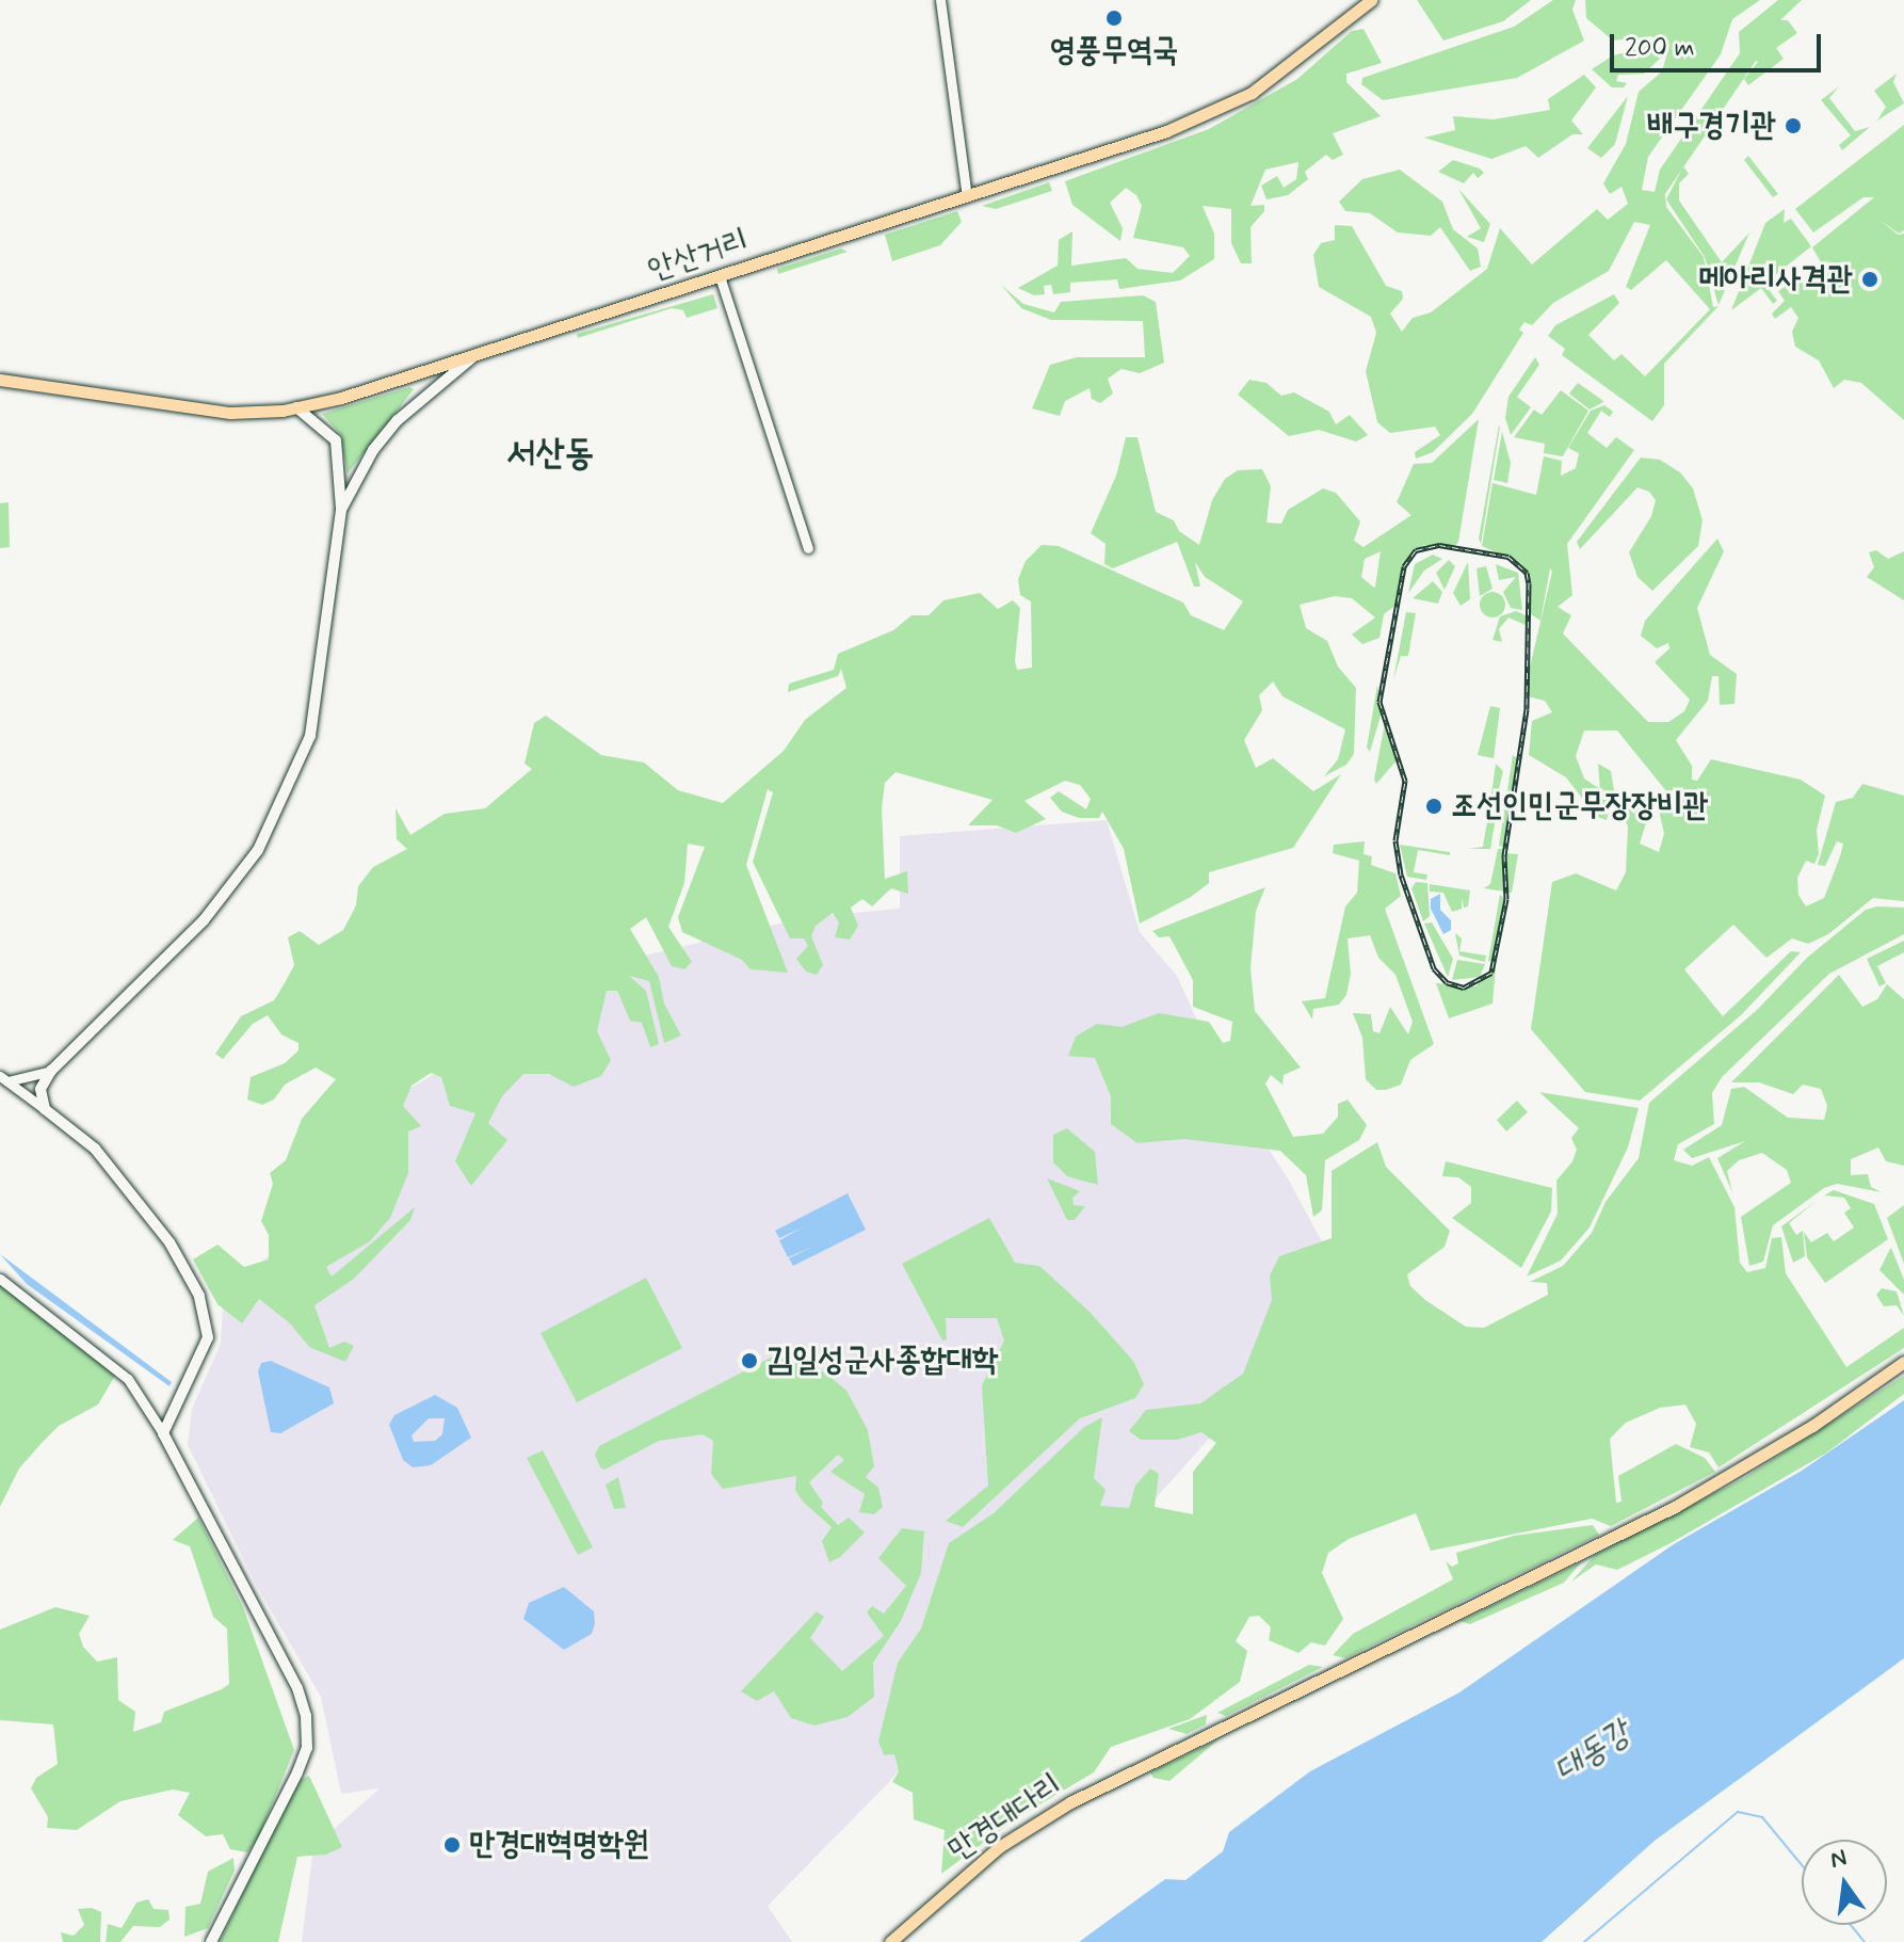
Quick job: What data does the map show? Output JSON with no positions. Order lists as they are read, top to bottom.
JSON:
{
  "streets": {
    "main road": ["안산거리", "만경대다리"]
  },
  "districts": ["서산동"],
  "water": ["대동강"],
  "places": [
    "영풍무역국",
    "배구경기관",
    "메아리사격관",
    "조선인민군무장장비관",
    "김일성군사종합대학",
    "만경대혁명학원"
  ],
  "scale_bar": "200 m",
  "north": "top"
}
